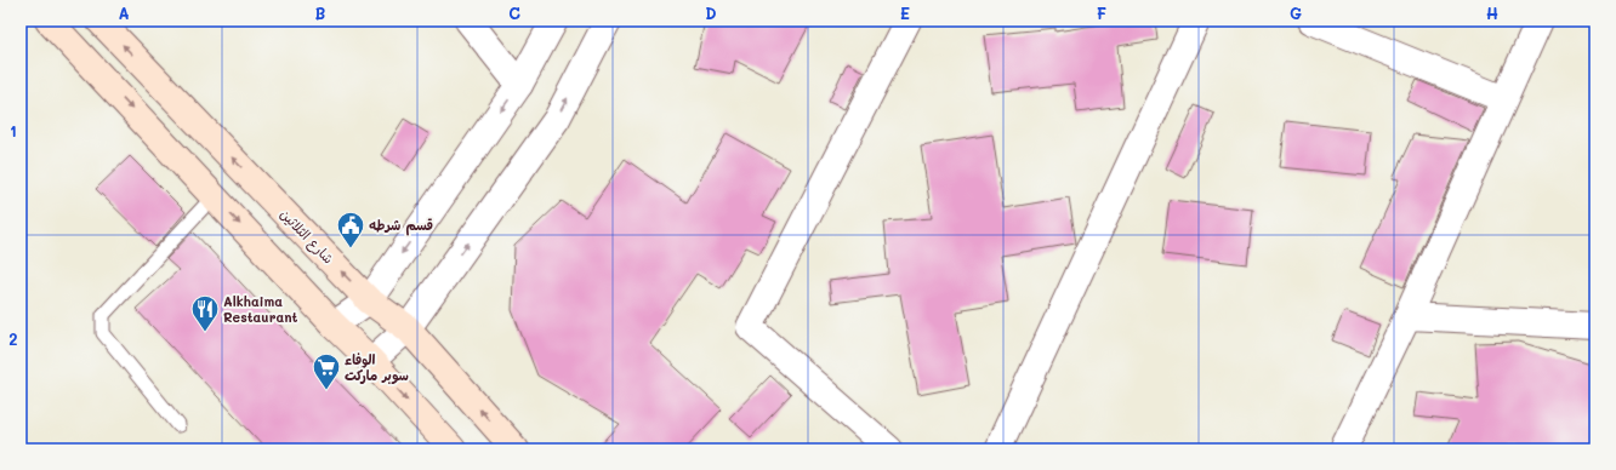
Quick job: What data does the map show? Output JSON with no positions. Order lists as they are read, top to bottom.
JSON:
{
  "streets": {
    "main road": ["شارع الثلاثين"]
  },
  "places": {
    "public building": ["قسم شرطه"],
    "restaurant": ["Alkhaima Restaurant"],
    "supermarket": ["الوفاء سوبر ماركت"]
  },
  "grid": {
    "columns": [
      "A",
      "B",
      "C",
      "D",
      "E",
      "F",
      "G",
      "H"
    ],
    "rows": ["1", "2"]
  }
}
